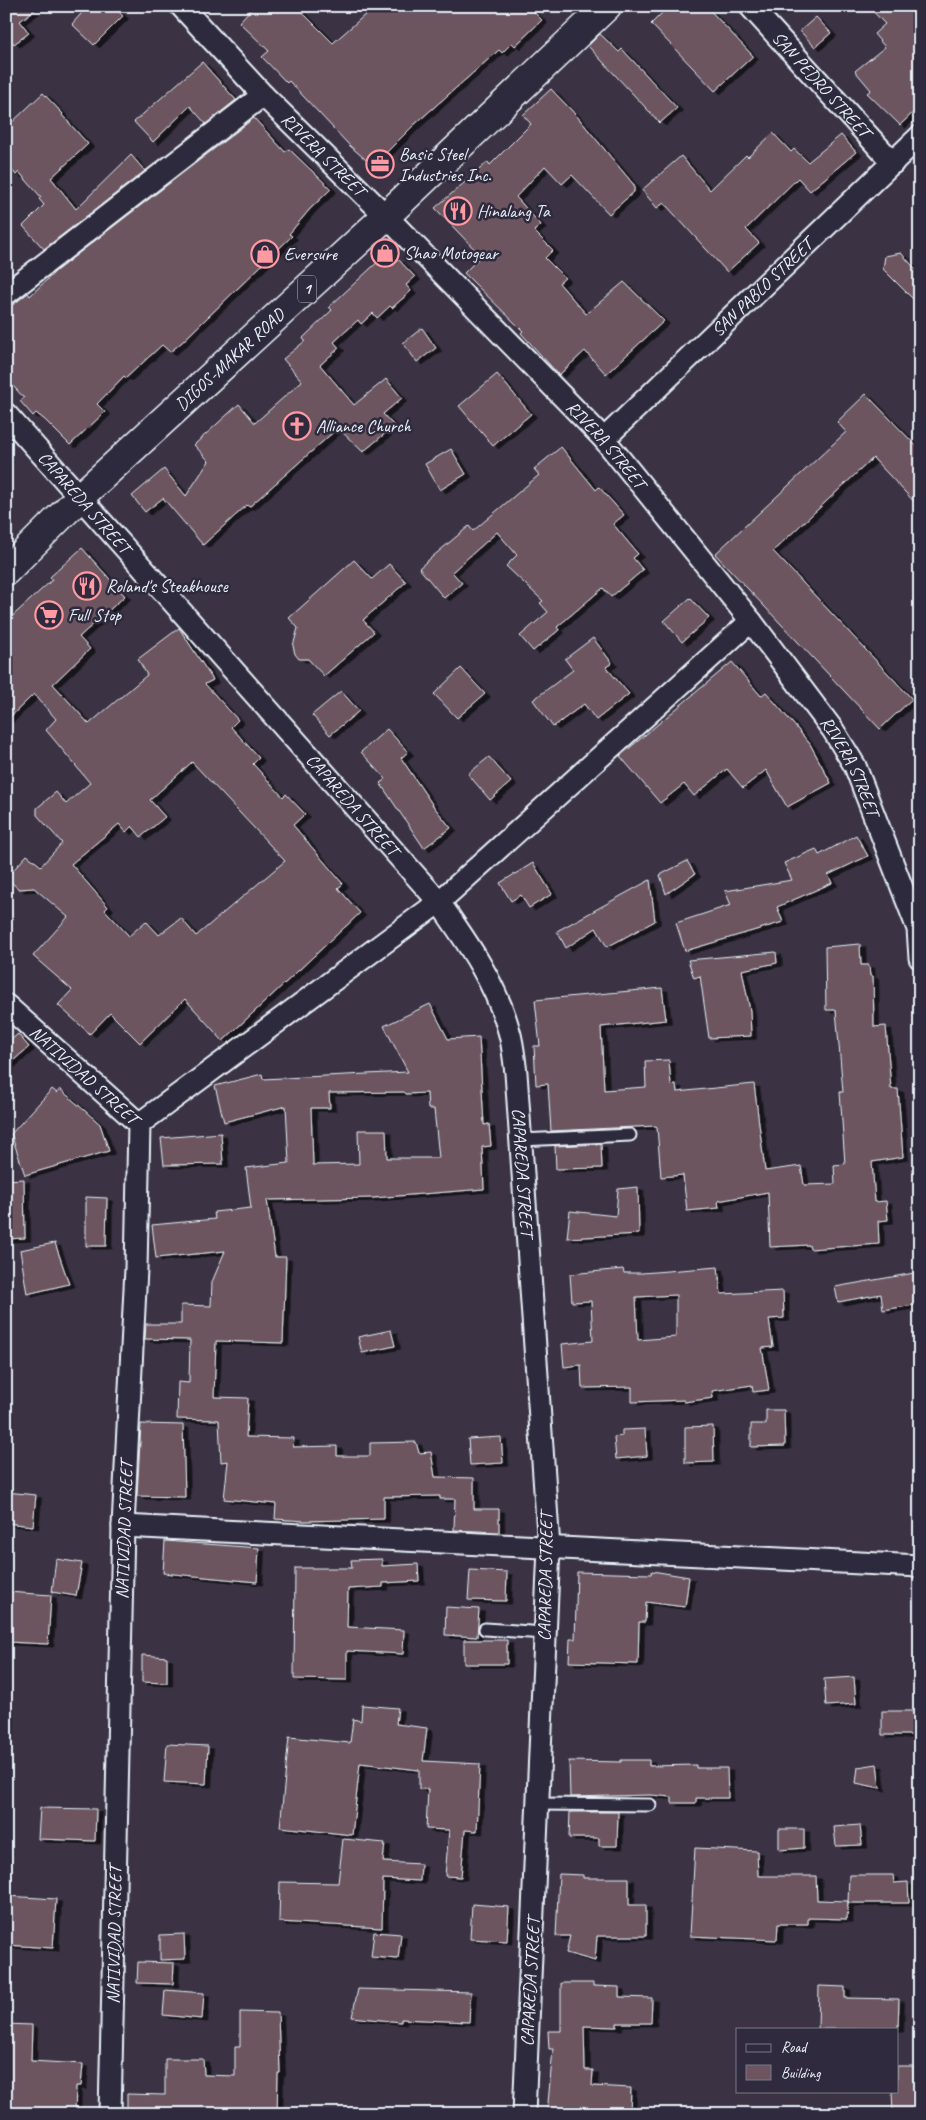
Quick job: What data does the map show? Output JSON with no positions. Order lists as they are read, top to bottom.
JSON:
{
  "streets": {
    "main road": ["1", "DIGOS-MAKAR ROAD"],
    "street": [
      "SAN PEDRO STREET",
      "RIVERA STREET",
      "SAN PABLO STREET",
      "CAPAREDA STREET",
      "NATIVIDAD STREET"
    ]
  },
  "crossings": [
    ["SAN PEDRO STREET", "SAN PABLO STREET"],
    ["RIVERA STREET", "SAN PABLO STREET"],
    ["RIVERA STREET", "DIGOS-MAKAR ROAD"],
    ["DIGOS-MAKAR ROAD", "CAPAREDA STREET"]
  ],
  "places": {
    "office": ["Basic Steel Industries Inc."],
    "restaurant": ["Hinalang Ta", "Roland's Steakhouse"],
    "shop": ["Shao Motogear", "Eversure"],
    "church": ["Alliance Church"],
    "supermarket": ["Full Stop"]
  },
  "legend": ["Road", "Building"]
}
